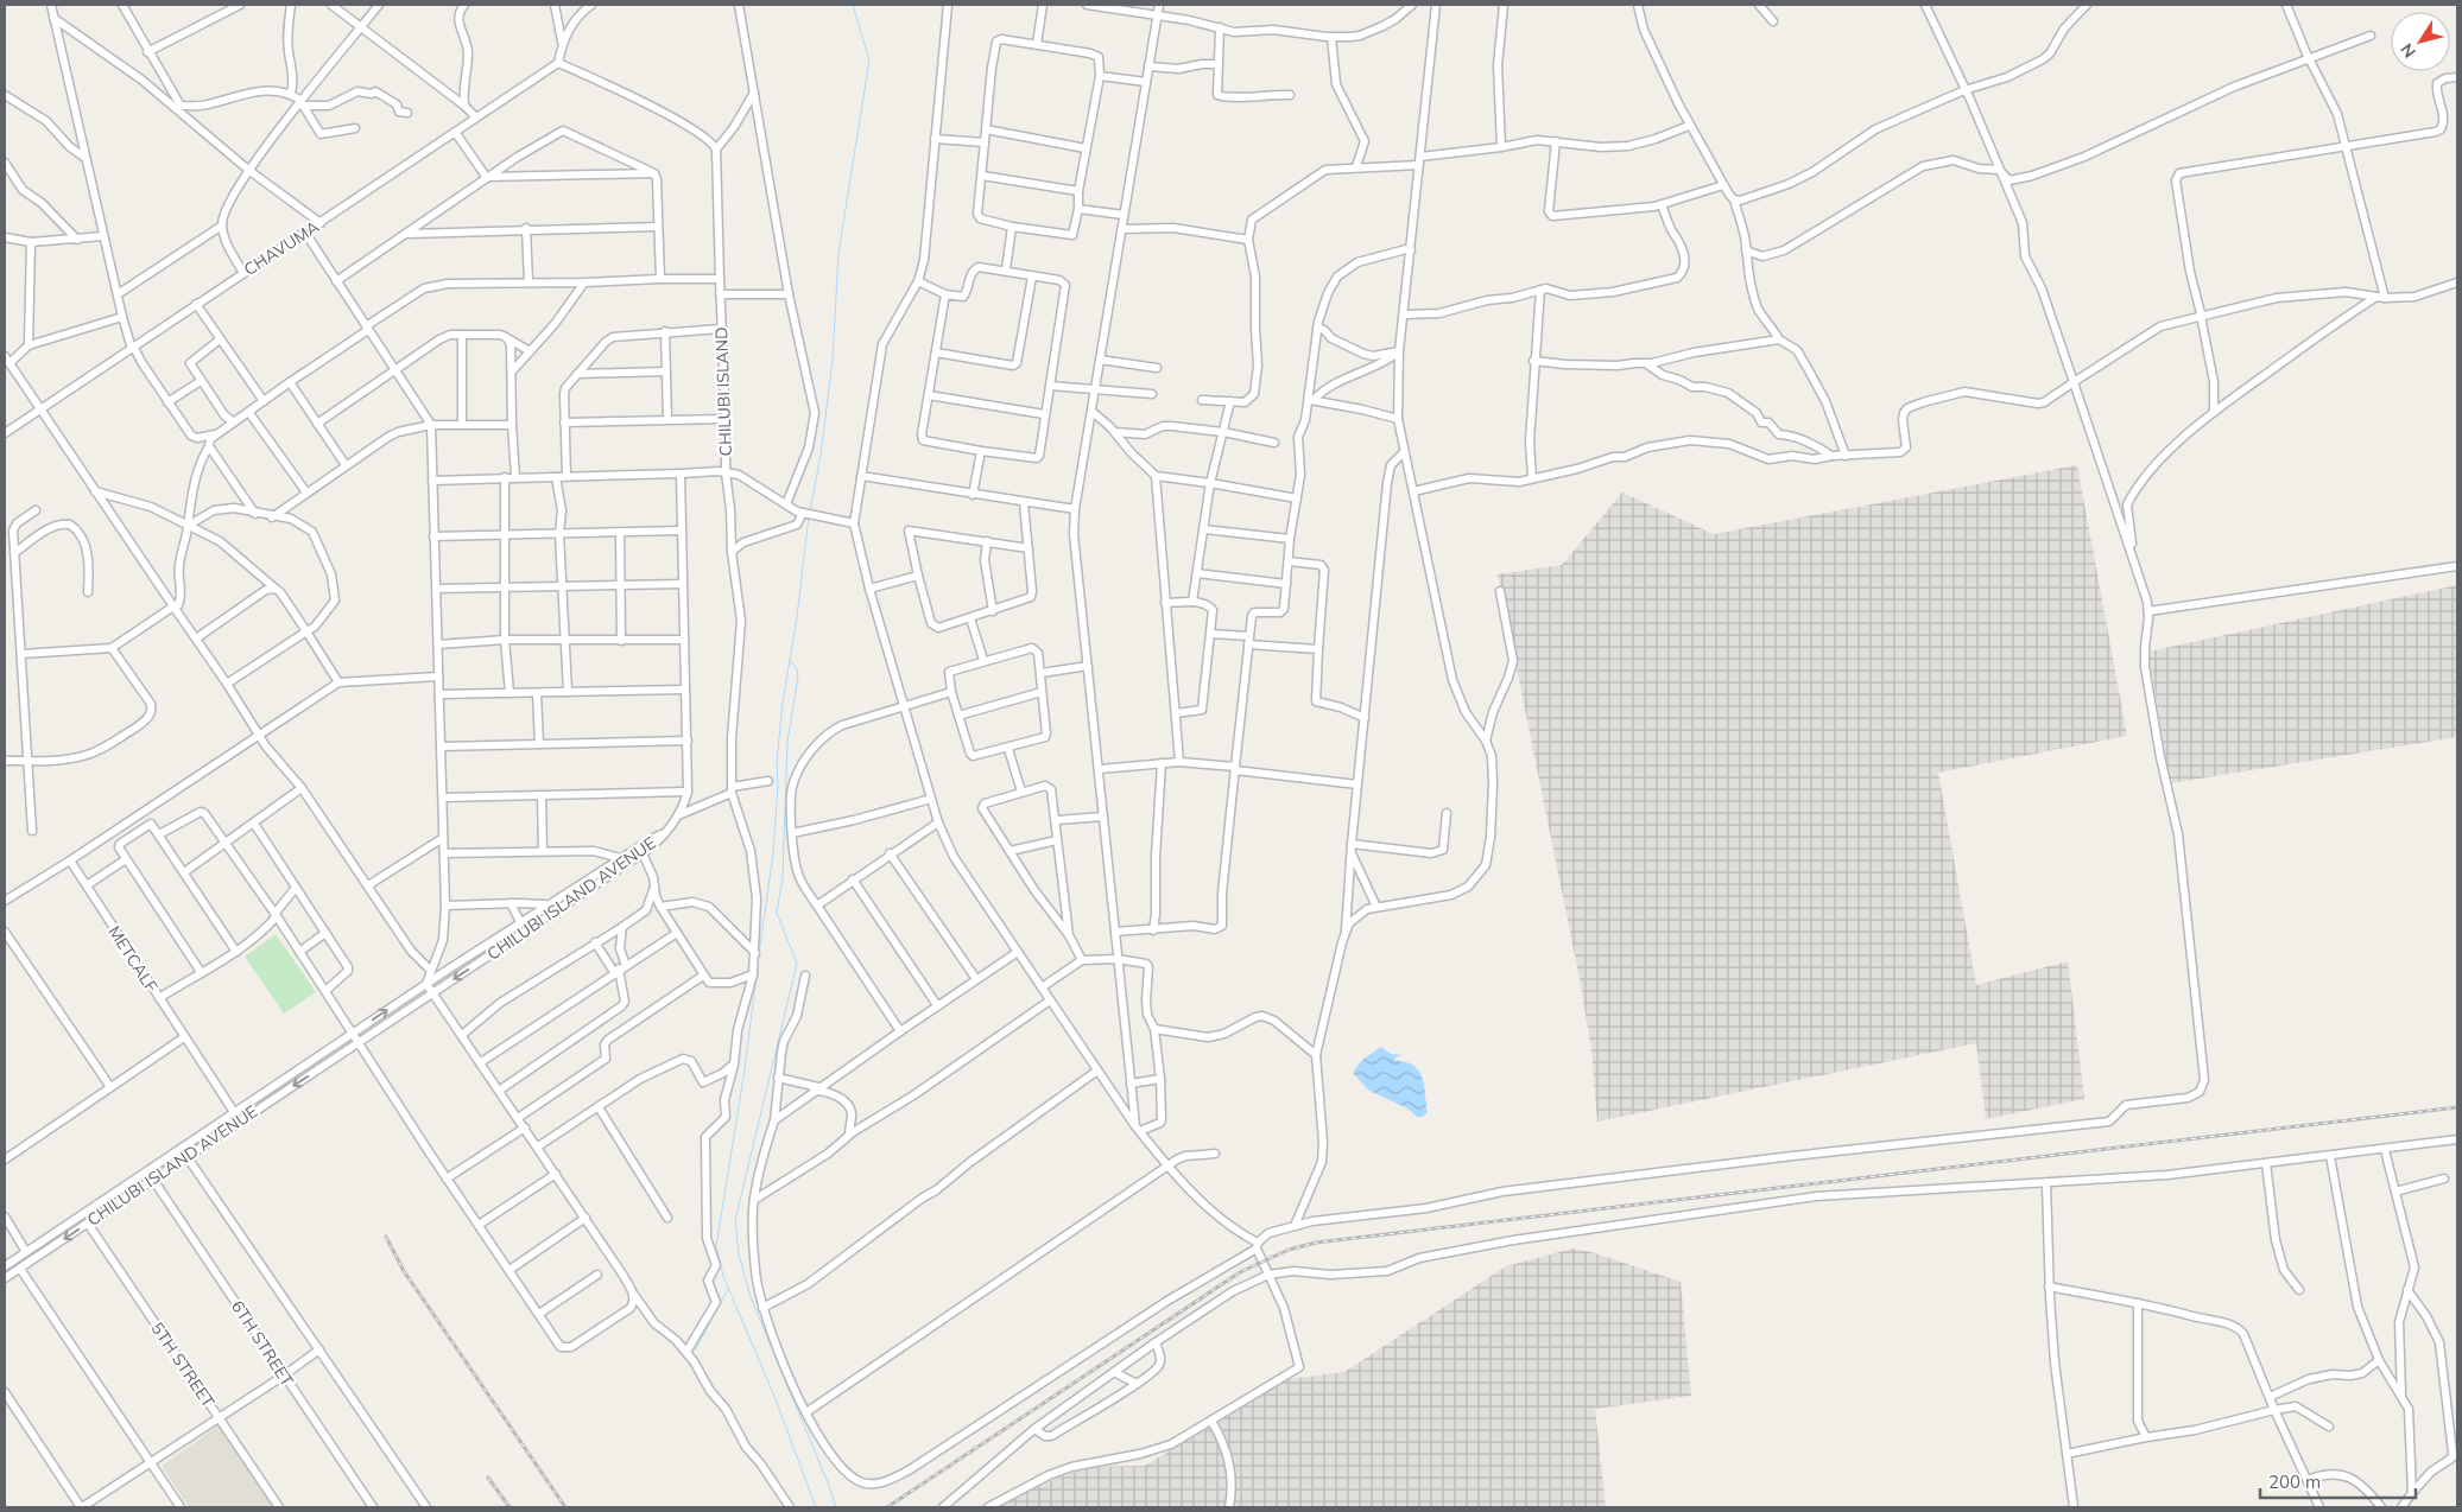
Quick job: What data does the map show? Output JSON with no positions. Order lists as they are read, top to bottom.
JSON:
{
  "streets": {
    "street": [
      "CHAVUMA",
      "CHILUBI ISLAND",
      "CHILUBI ISLAND AVENUE",
      "METCALF",
      "6TH STREET",
      "5TH STREET"
    ]
  },
  "crossings": [
    ["CHILUBI ISLAND AVENUE", "METCALF"],
    ["CHILUBI ISLAND AVENUE", "6TH STREET"],
    ["CHILUBI ISLAND AVENUE", "5TH STREET"]
  ],
  "scale_bar": "200 m",
  "north": "bottom left"
}
